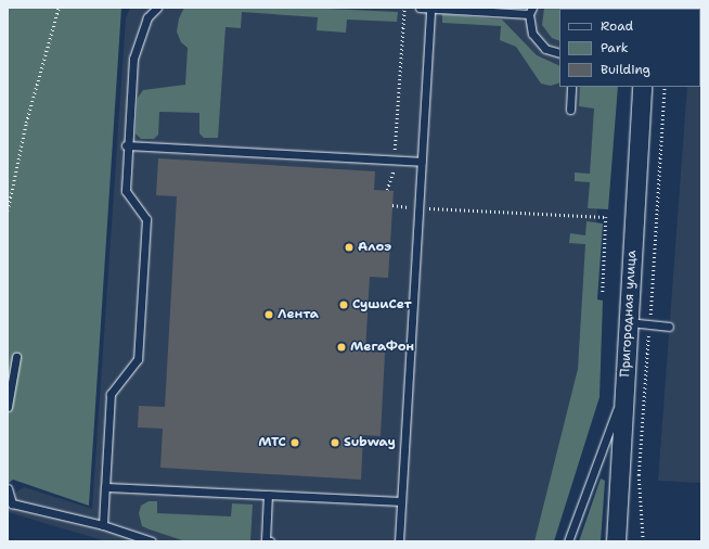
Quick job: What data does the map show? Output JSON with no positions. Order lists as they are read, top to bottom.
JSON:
{
  "streets": {
    "street": ["Пригородная улица"]
  },
  "places": [
    "Алоэ",
    "СушиСет",
    "Лента",
    "МегаФон",
    "МТС",
    "Subway"
  ],
  "legend": ["Road", "Park", "Building"]
}
